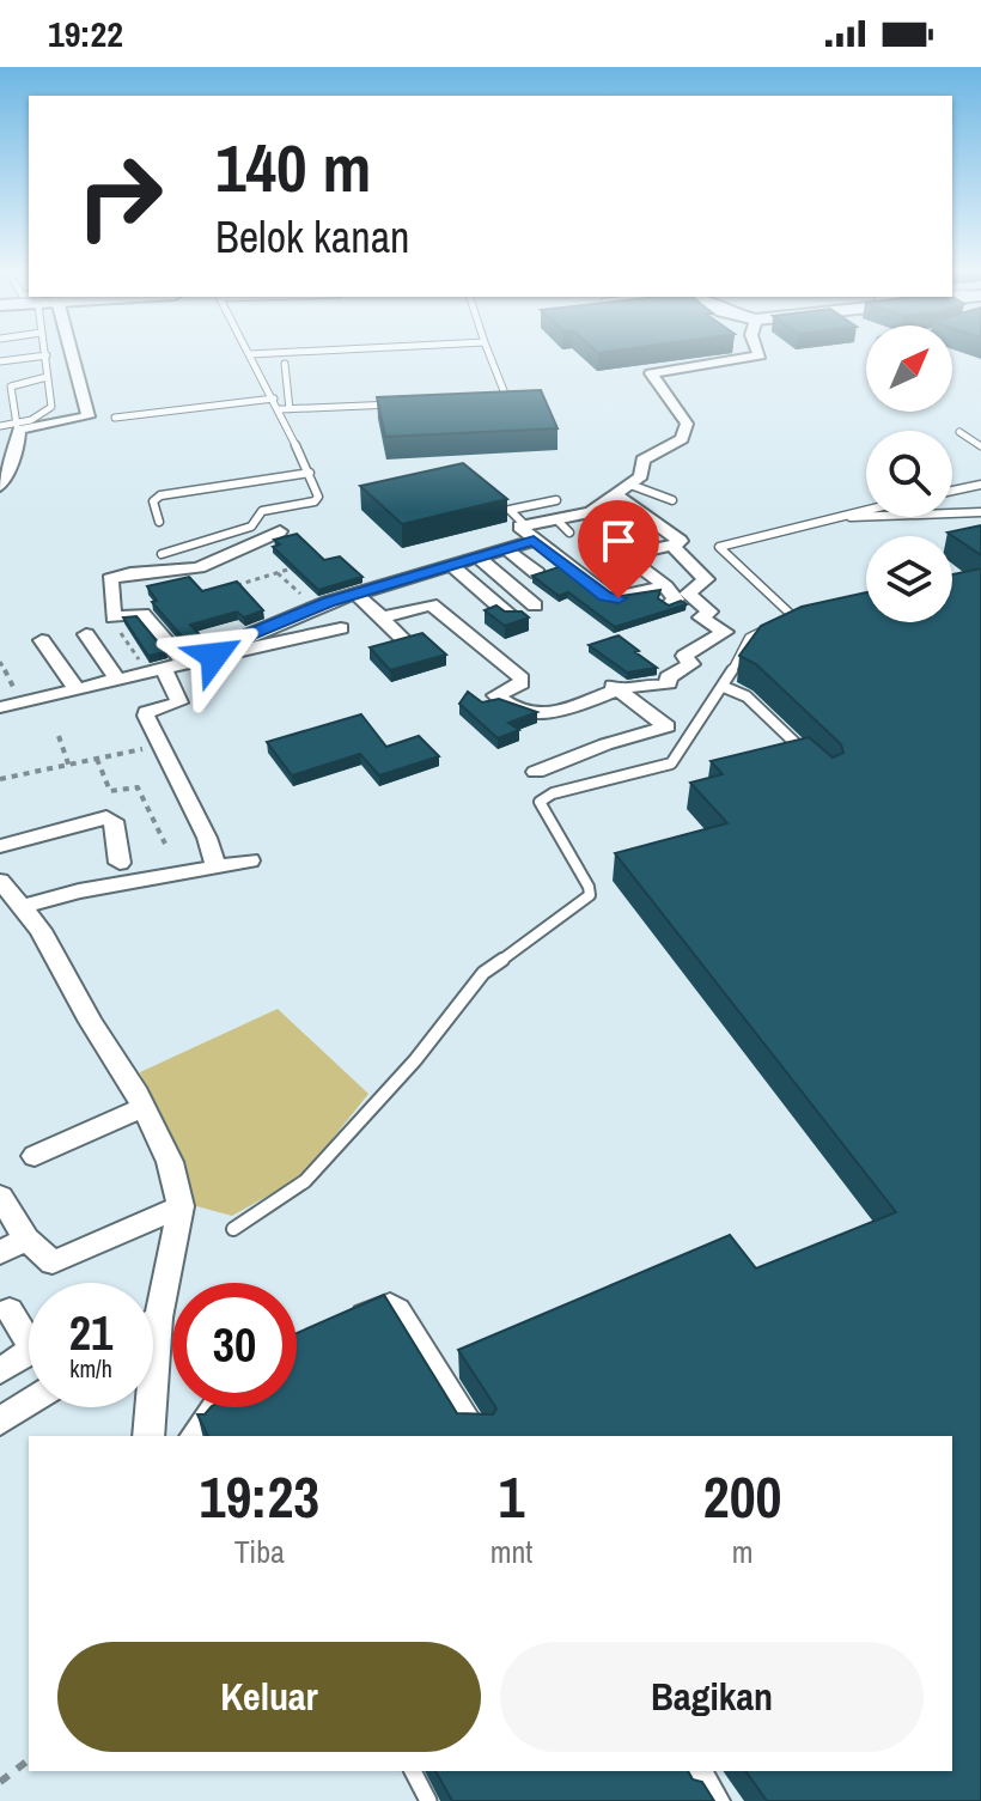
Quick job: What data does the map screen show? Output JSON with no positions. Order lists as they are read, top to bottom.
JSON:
{
  "north": "top right",
  "page": {
    "status": "19:22",
    "turn": ["140 m", "Belok kanan"],
    "speed": "21 km/h",
    "limit": "30",
    "eta": [
      "19:23",
      "Tiba",
      "1",
      "mnt",
      "200",
      "m"
    ],
    "buttons": ["Keluar", "Bagikan"]
  }
}
